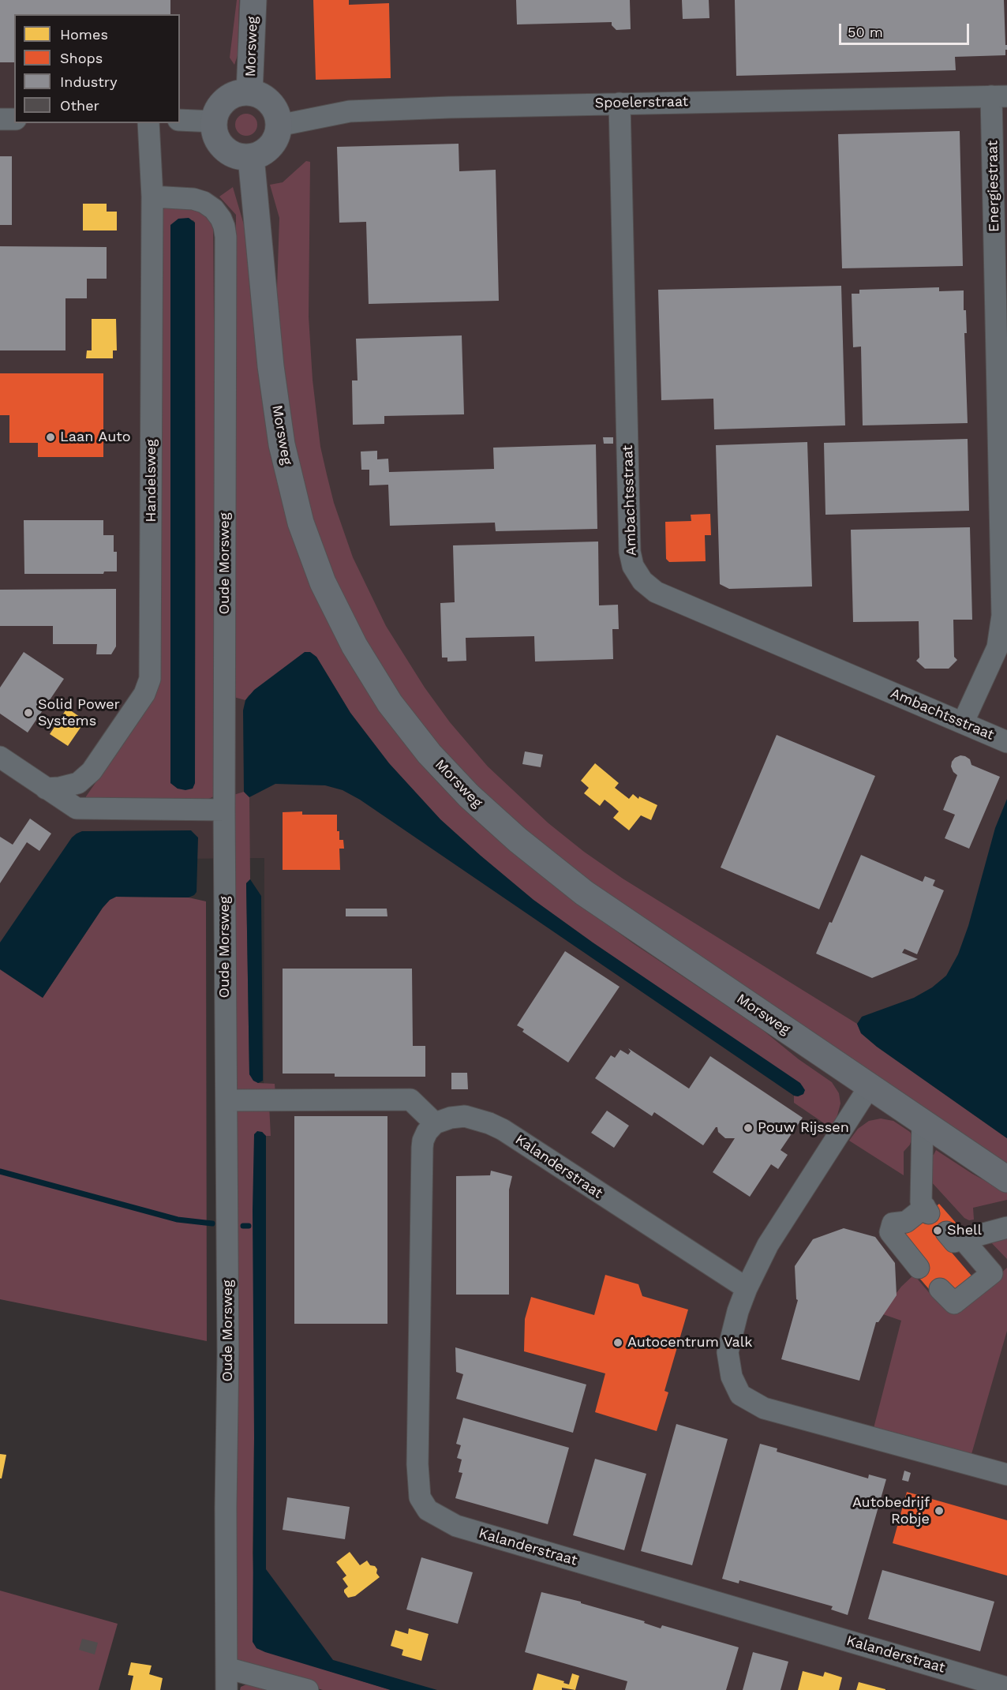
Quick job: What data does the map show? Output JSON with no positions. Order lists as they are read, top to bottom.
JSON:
{
  "streets": {
    "main road": ["Morsweg"],
    "street": [
      "Spoelerstraat",
      "Energiestraat",
      "Handelsweg",
      "Ambachtsstraat",
      "Oude Morsweg",
      "Kalanderstraat"
    ]
  },
  "crossings": [
    ["Morsweg", "Spoelerstraat"],
    ["Spoelerstraat", "Energiestraat"],
    ["Spoelerstraat", "Ambachtsstraat"],
    ["Energiestraat", "Ambachtsstraat"],
    ["Handelsweg", "Oude Morsweg"]
  ],
  "places": [
    "Laan Auto",
    "Solid Power Systems",
    "Pouw Rijssen",
    "Shell",
    "Autocentrum Valk",
    "Autobedrijf Robje"
  ],
  "legend": [
    "Homes",
    "Shops",
    "Industry",
    "Other"
  ],
  "scale_bar": "50 m"
}
